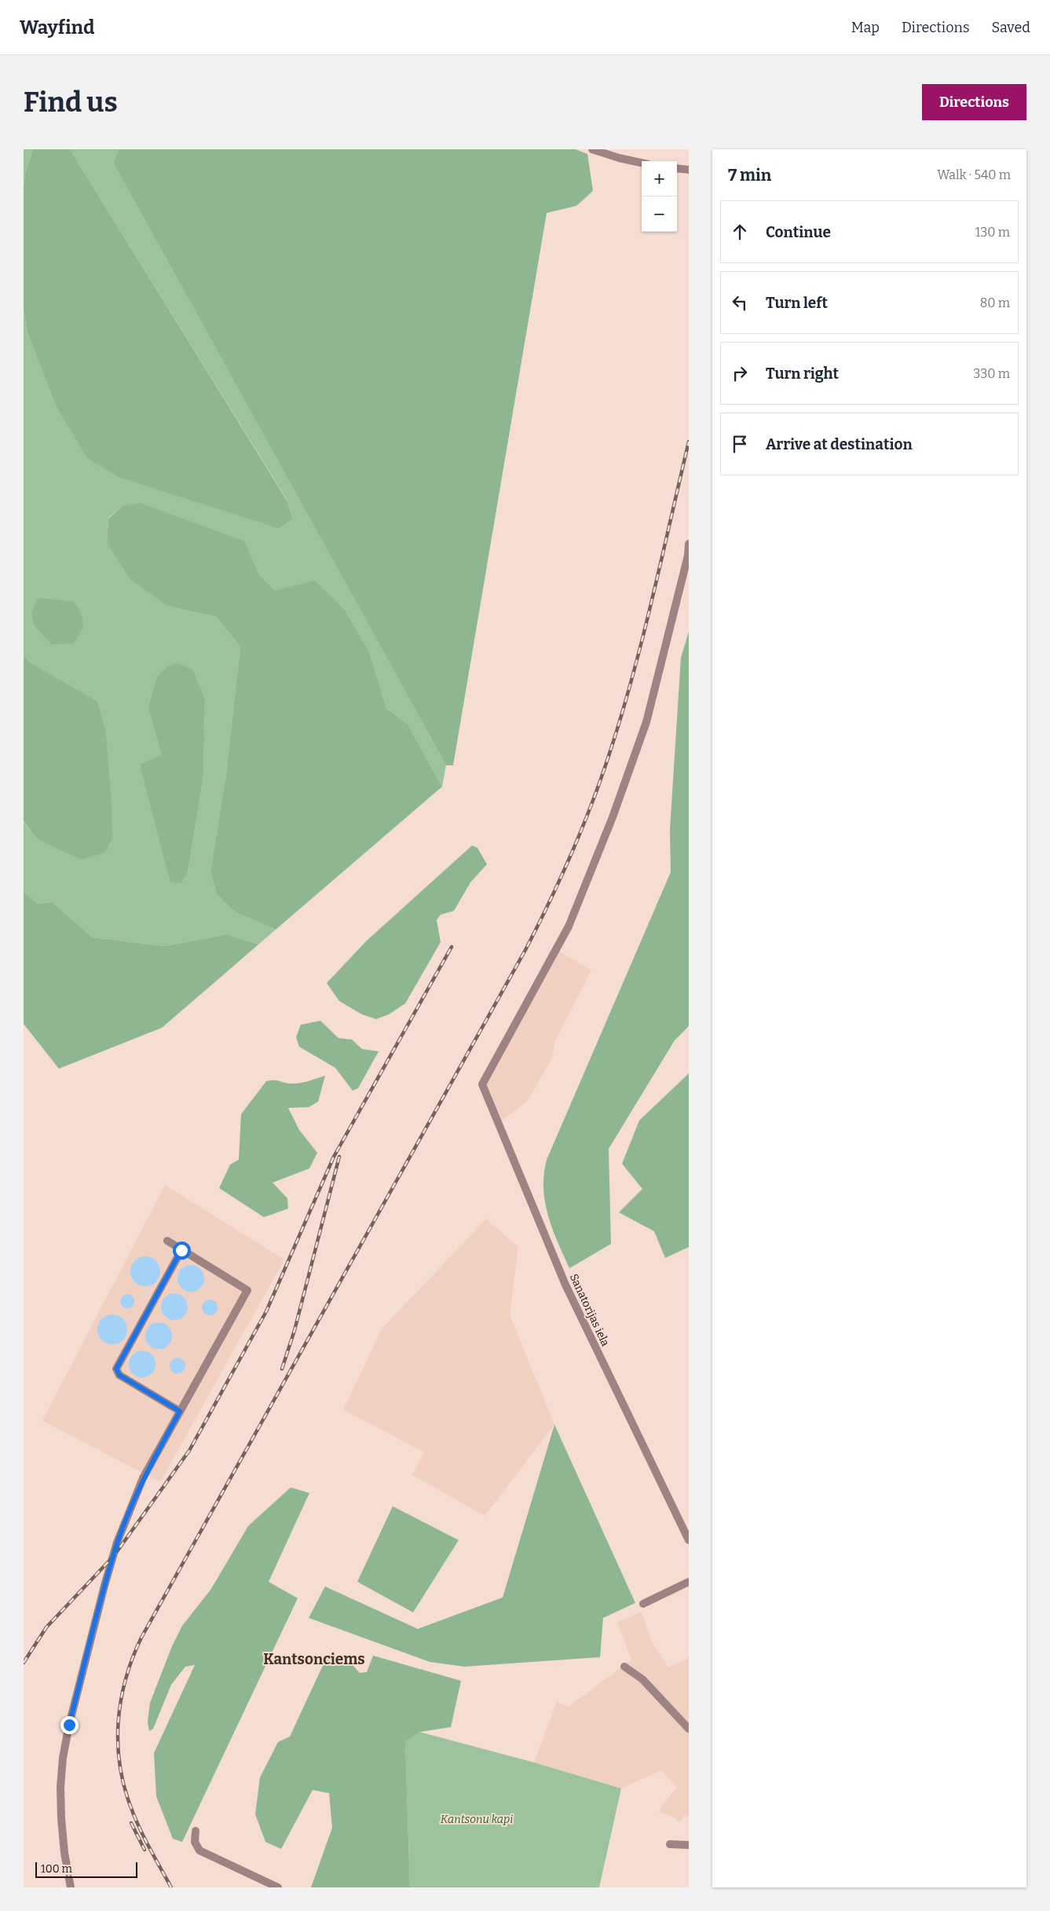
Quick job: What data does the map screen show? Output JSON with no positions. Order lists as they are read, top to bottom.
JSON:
{
  "streets": {
    "street": ["Sanatorijas iela"]
  },
  "districts": ["Kantsonciems"],
  "parks": ["Kantsonu kapi"],
  "scale_bar": "100 m",
  "page": {
    "header": "Wayfind",
    "nav": ["Map", "Directions", "Saved"],
    "buttons": "Directions",
    "title": "Find us",
    "heading": ["7 min", "Walk · 540 m"],
    "map_buttons": ["+", "−"],
    "list": [
      ["Continue", "130 m"],
      ["Turn left", "80 m"],
      ["Turn right", "330 m"],
      "Arrive at destination"
    ],
    "scale": "100 m"
  }
}
